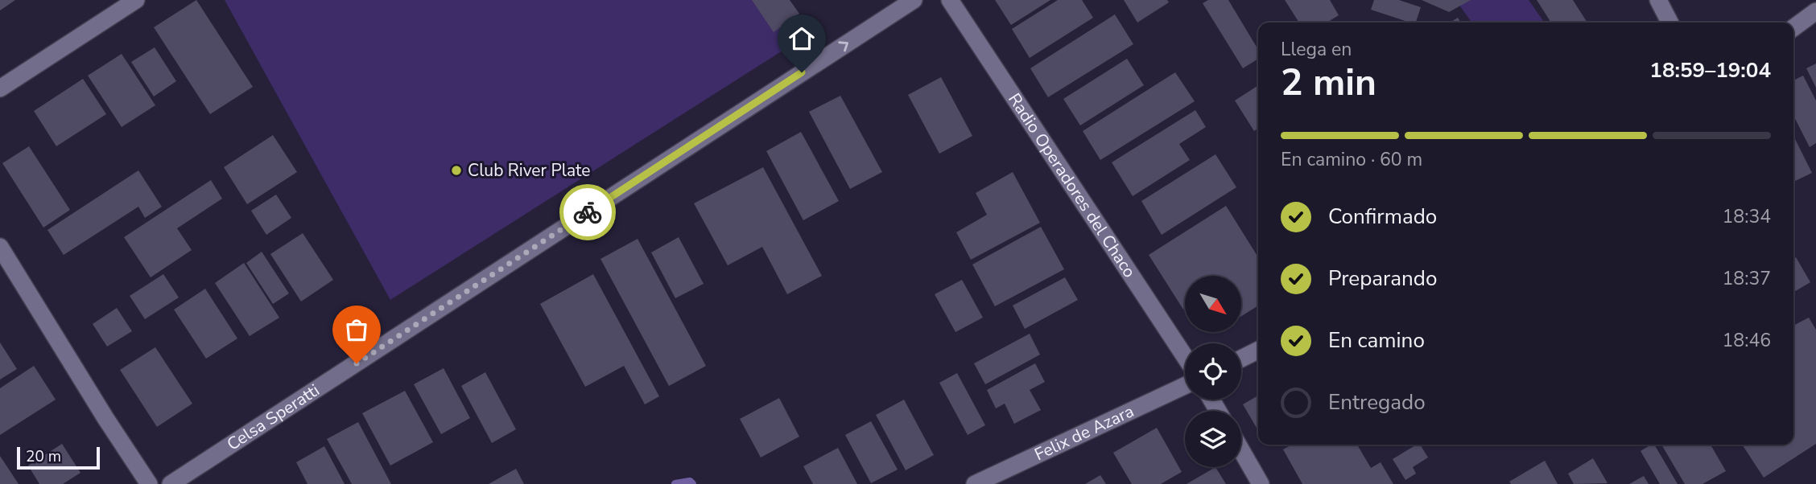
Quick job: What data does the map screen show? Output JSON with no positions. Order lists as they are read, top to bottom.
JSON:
{
  "streets": {
    "street": ["Radio Operadores del Chaco", "Celsa Speratti", "Felix de Azara"]
  },
  "one_way": ["Celsa Speratti"],
  "places": ["Club River Plate"],
  "scale_bar": "20 m",
  "north": "bottom right",
  "page": {
    "heading": ["2 min", "Llega en", "18:59–19:04"],
    "bar": "En camino · 60 m",
    "list": [
      ["Confirmado", "18:34"],
      ["Preparando", "18:37"],
      ["En camino", "18:46"],
      "Entregado"
    ],
    "scale": "20 m"
  }
}
